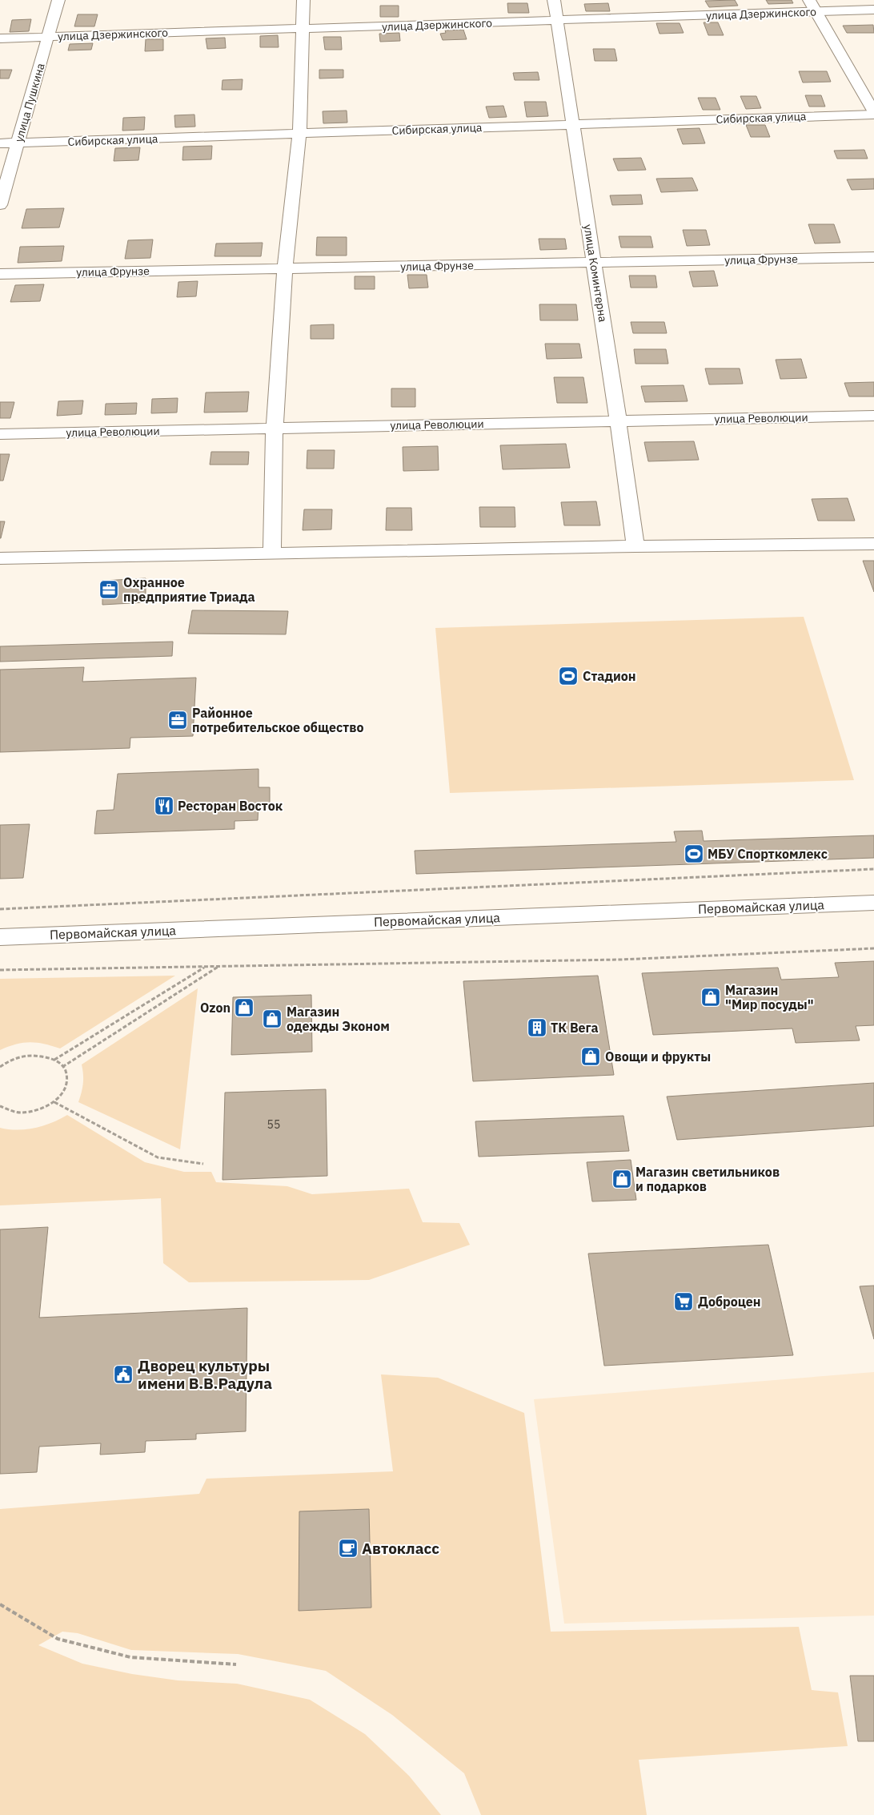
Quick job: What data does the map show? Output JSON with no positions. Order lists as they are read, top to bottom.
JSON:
{
  "streets": {
    "street": [
      "улица Дзержинского",
      "улица Пушкина",
      "Сибирская улица",
      "улица Фрунзе",
      "улица Коминтерна",
      "улица Революции",
      "Первомайская улица"
    ]
  },
  "crossings": [
    ["улица Дзержинского", "улица Пушкина"],
    ["улица Дзержинского", "улица Коминтерна"],
    ["улица Пушкина", "Сибирская улица"],
    ["Сибирская улица", "улица Коминтерна"],
    ["улица Фрунзе", "улица Коминтерна"],
    ["улица Коминтерна", "улица Революции"]
  ],
  "places": {
    "office": ["Охранное предприятие Триада", "Районное потребительское общество"],
    "sports": ["Стадион", "МБУ Спорткомлекс"],
    "restaurant": ["Ресторан Восток"],
    "shop": [
      "Магазин \"Мир посуды\"",
      "Ozon",
      "Магазин одежды Эконом",
      "Овощи и фрукты",
      "Магазин светильников и подарков"
    ],
    "building": ["ТК Вега"],
    "supermarket": ["Доброцен"],
    "public building": ["Дворец культуры имени В.В.Радула"],
    "cafe": ["Автокласс"]
  },
  "house_numbers": ["55"]
}
